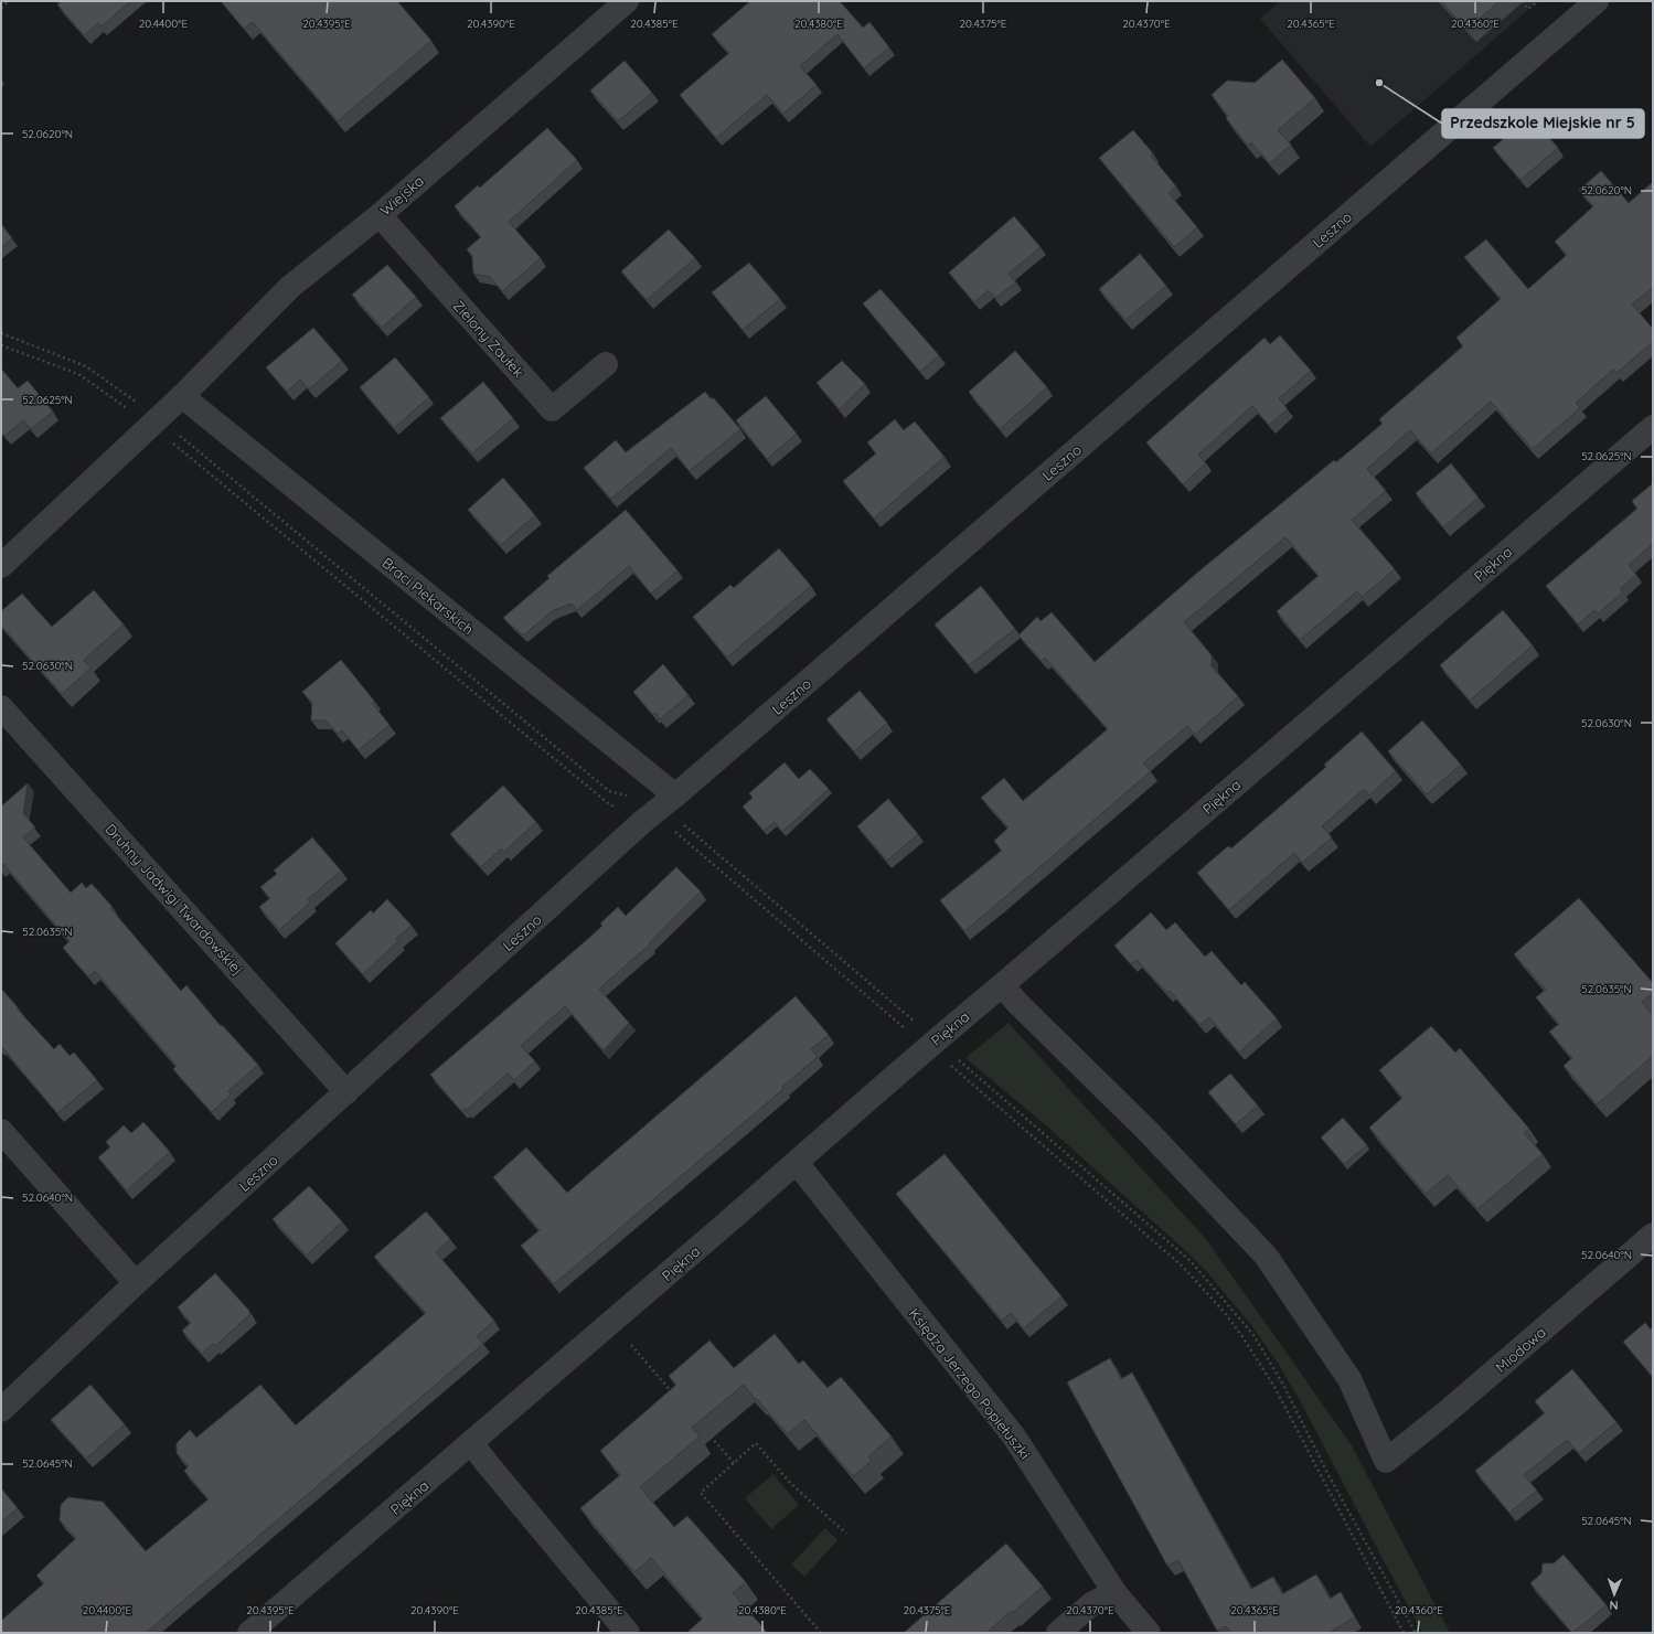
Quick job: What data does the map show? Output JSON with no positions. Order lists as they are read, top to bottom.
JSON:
{
  "streets": {
    "street": [
      "Wiejska",
      "Leszno",
      "Zielony Zaułek",
      "Piękna",
      "Braci Piekarskich",
      "Druhny Jadwigi Twardowskiej",
      "Miodowa",
      "Księdza Jerzego Popiełuszki"
    ]
  },
  "crossings": [
    ["Wiejska", "Zielony Zaułek"],
    ["Wiejska", "Braci Piekarskich"],
    ["Leszno", "Braci Piekarskich"],
    ["Leszno", "Druhny Jadwigi Twardowskiej"],
    ["Piękna", "Miodowa"],
    ["Piękna", "Księdza Jerzego Popiełuszki"]
  ],
  "places": ["Przedszkole Miejskie nr 5"],
  "north": "bottom",
  "coordinates": [
    "20.4400°E",
    "20.4395°E",
    "20.4390°E",
    "20.4385°E",
    "20.4380°E",
    "20.4375°E",
    "20.4370°E",
    "20.4365°E",
    "20.4360°E",
    "52.0620°N",
    "52.0625°N",
    "52.0630°N",
    "52.0635°N",
    "52.0640°N",
    "52.0645°N"
  ]
}
